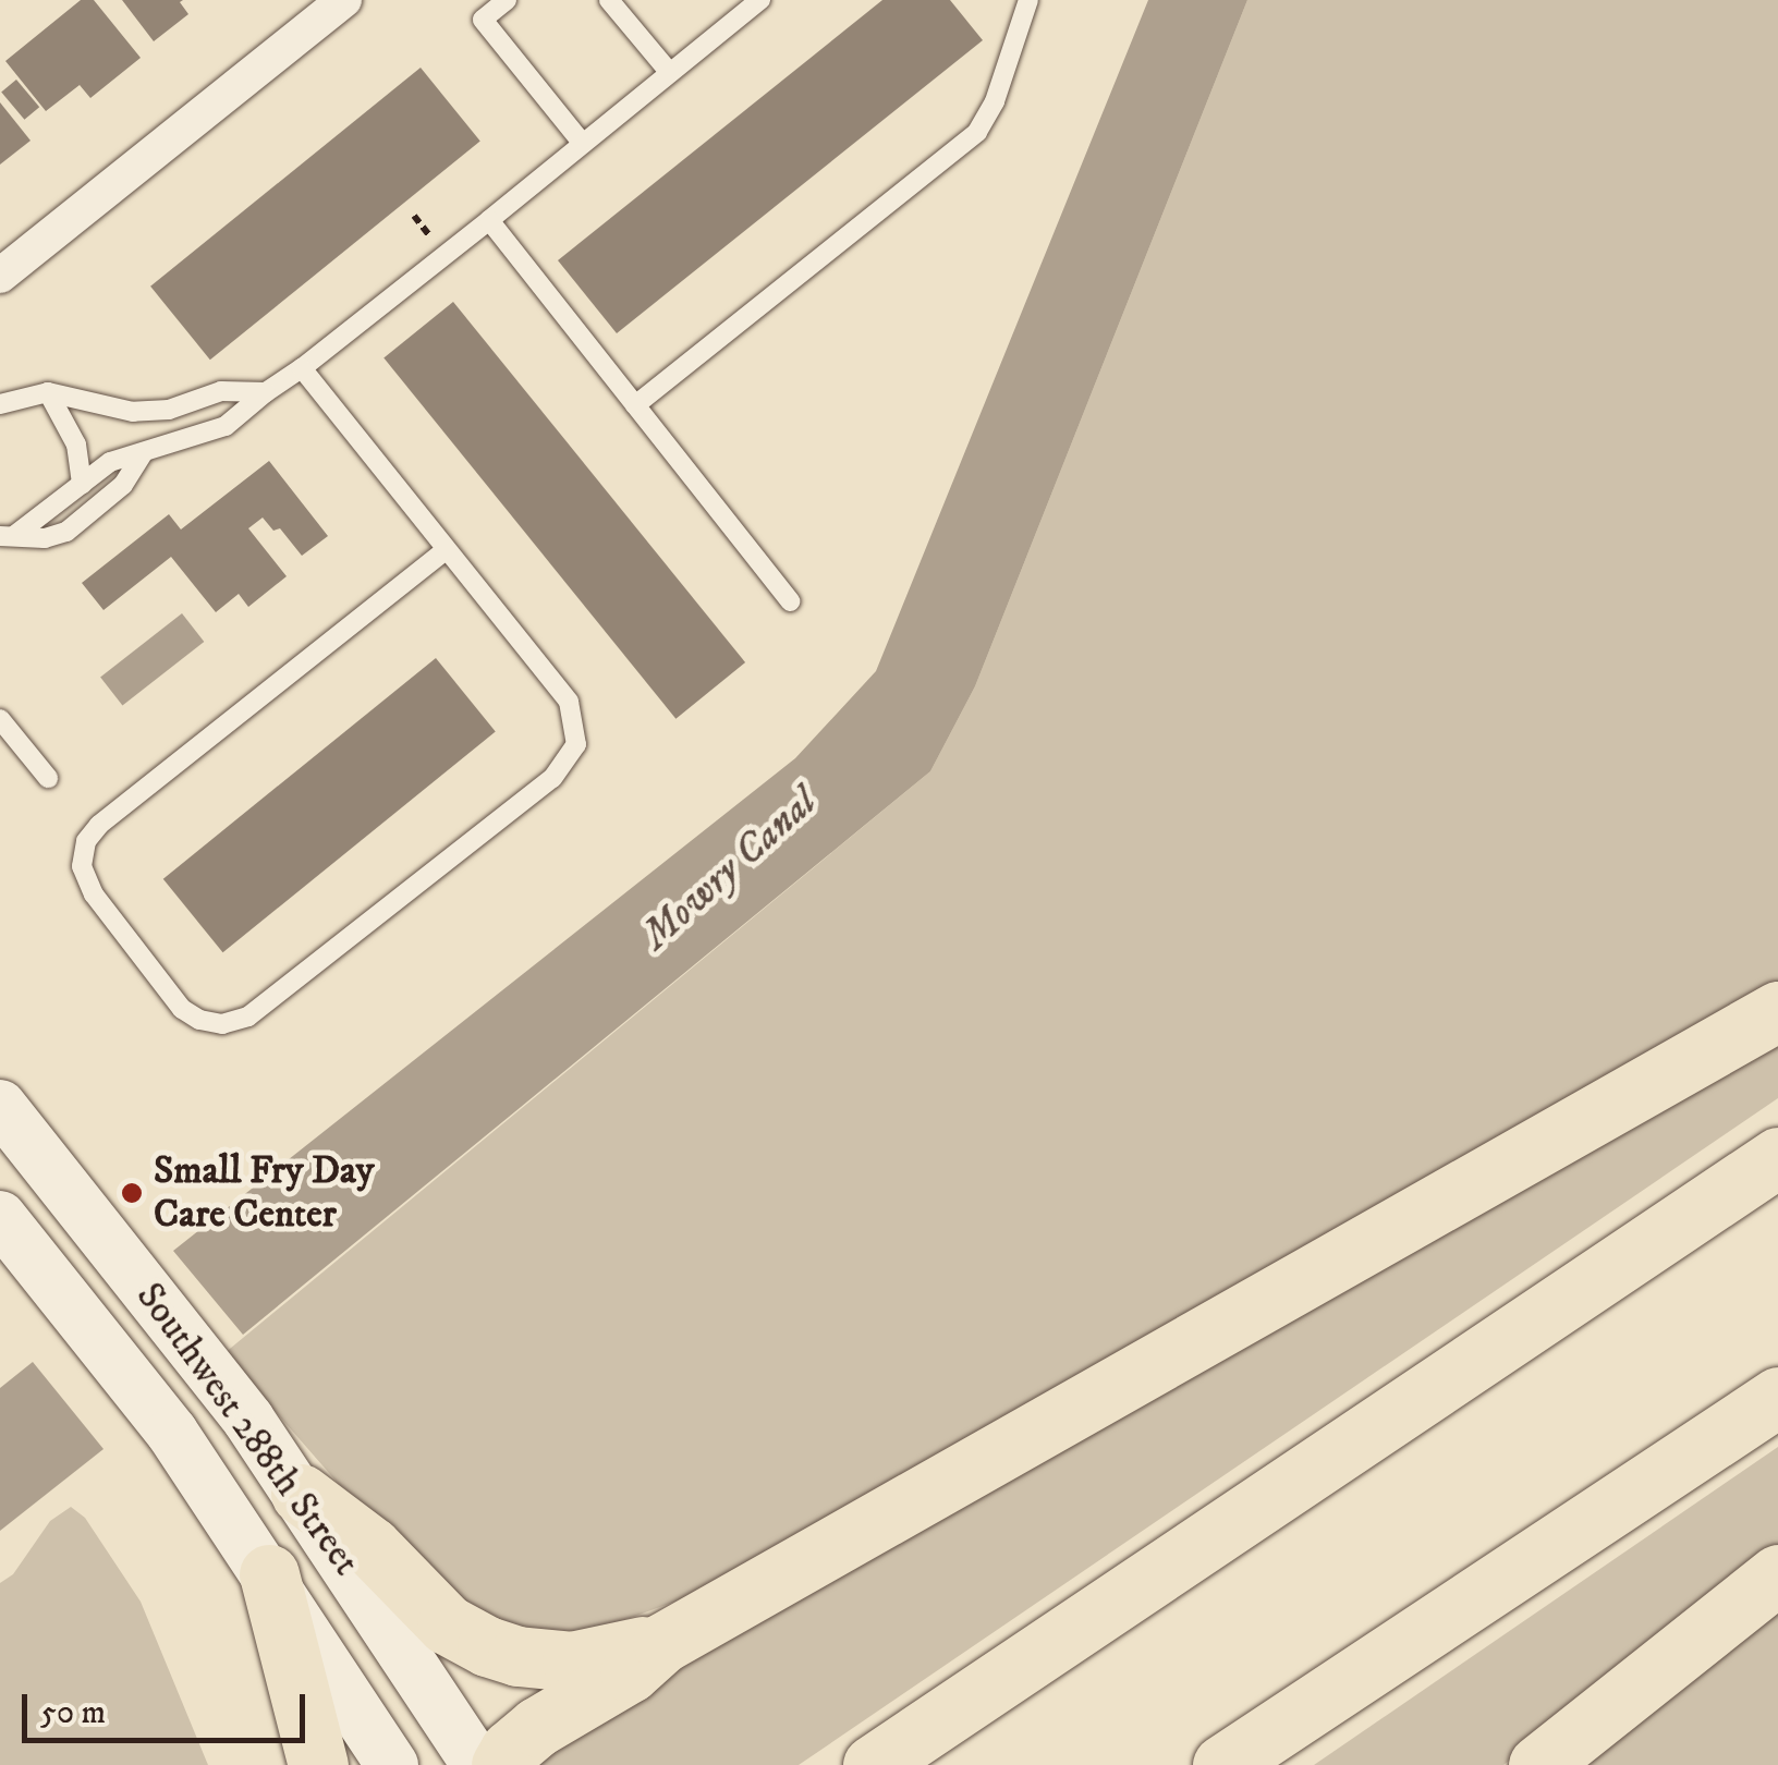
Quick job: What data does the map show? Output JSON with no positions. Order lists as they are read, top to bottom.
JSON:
{
  "streets": {
    "main road": ["Southwest 288th Street"]
  },
  "water": ["Mowry Canal"],
  "places": ["Small Fry Day Care Center"],
  "scale_bar": "50 m"
}
